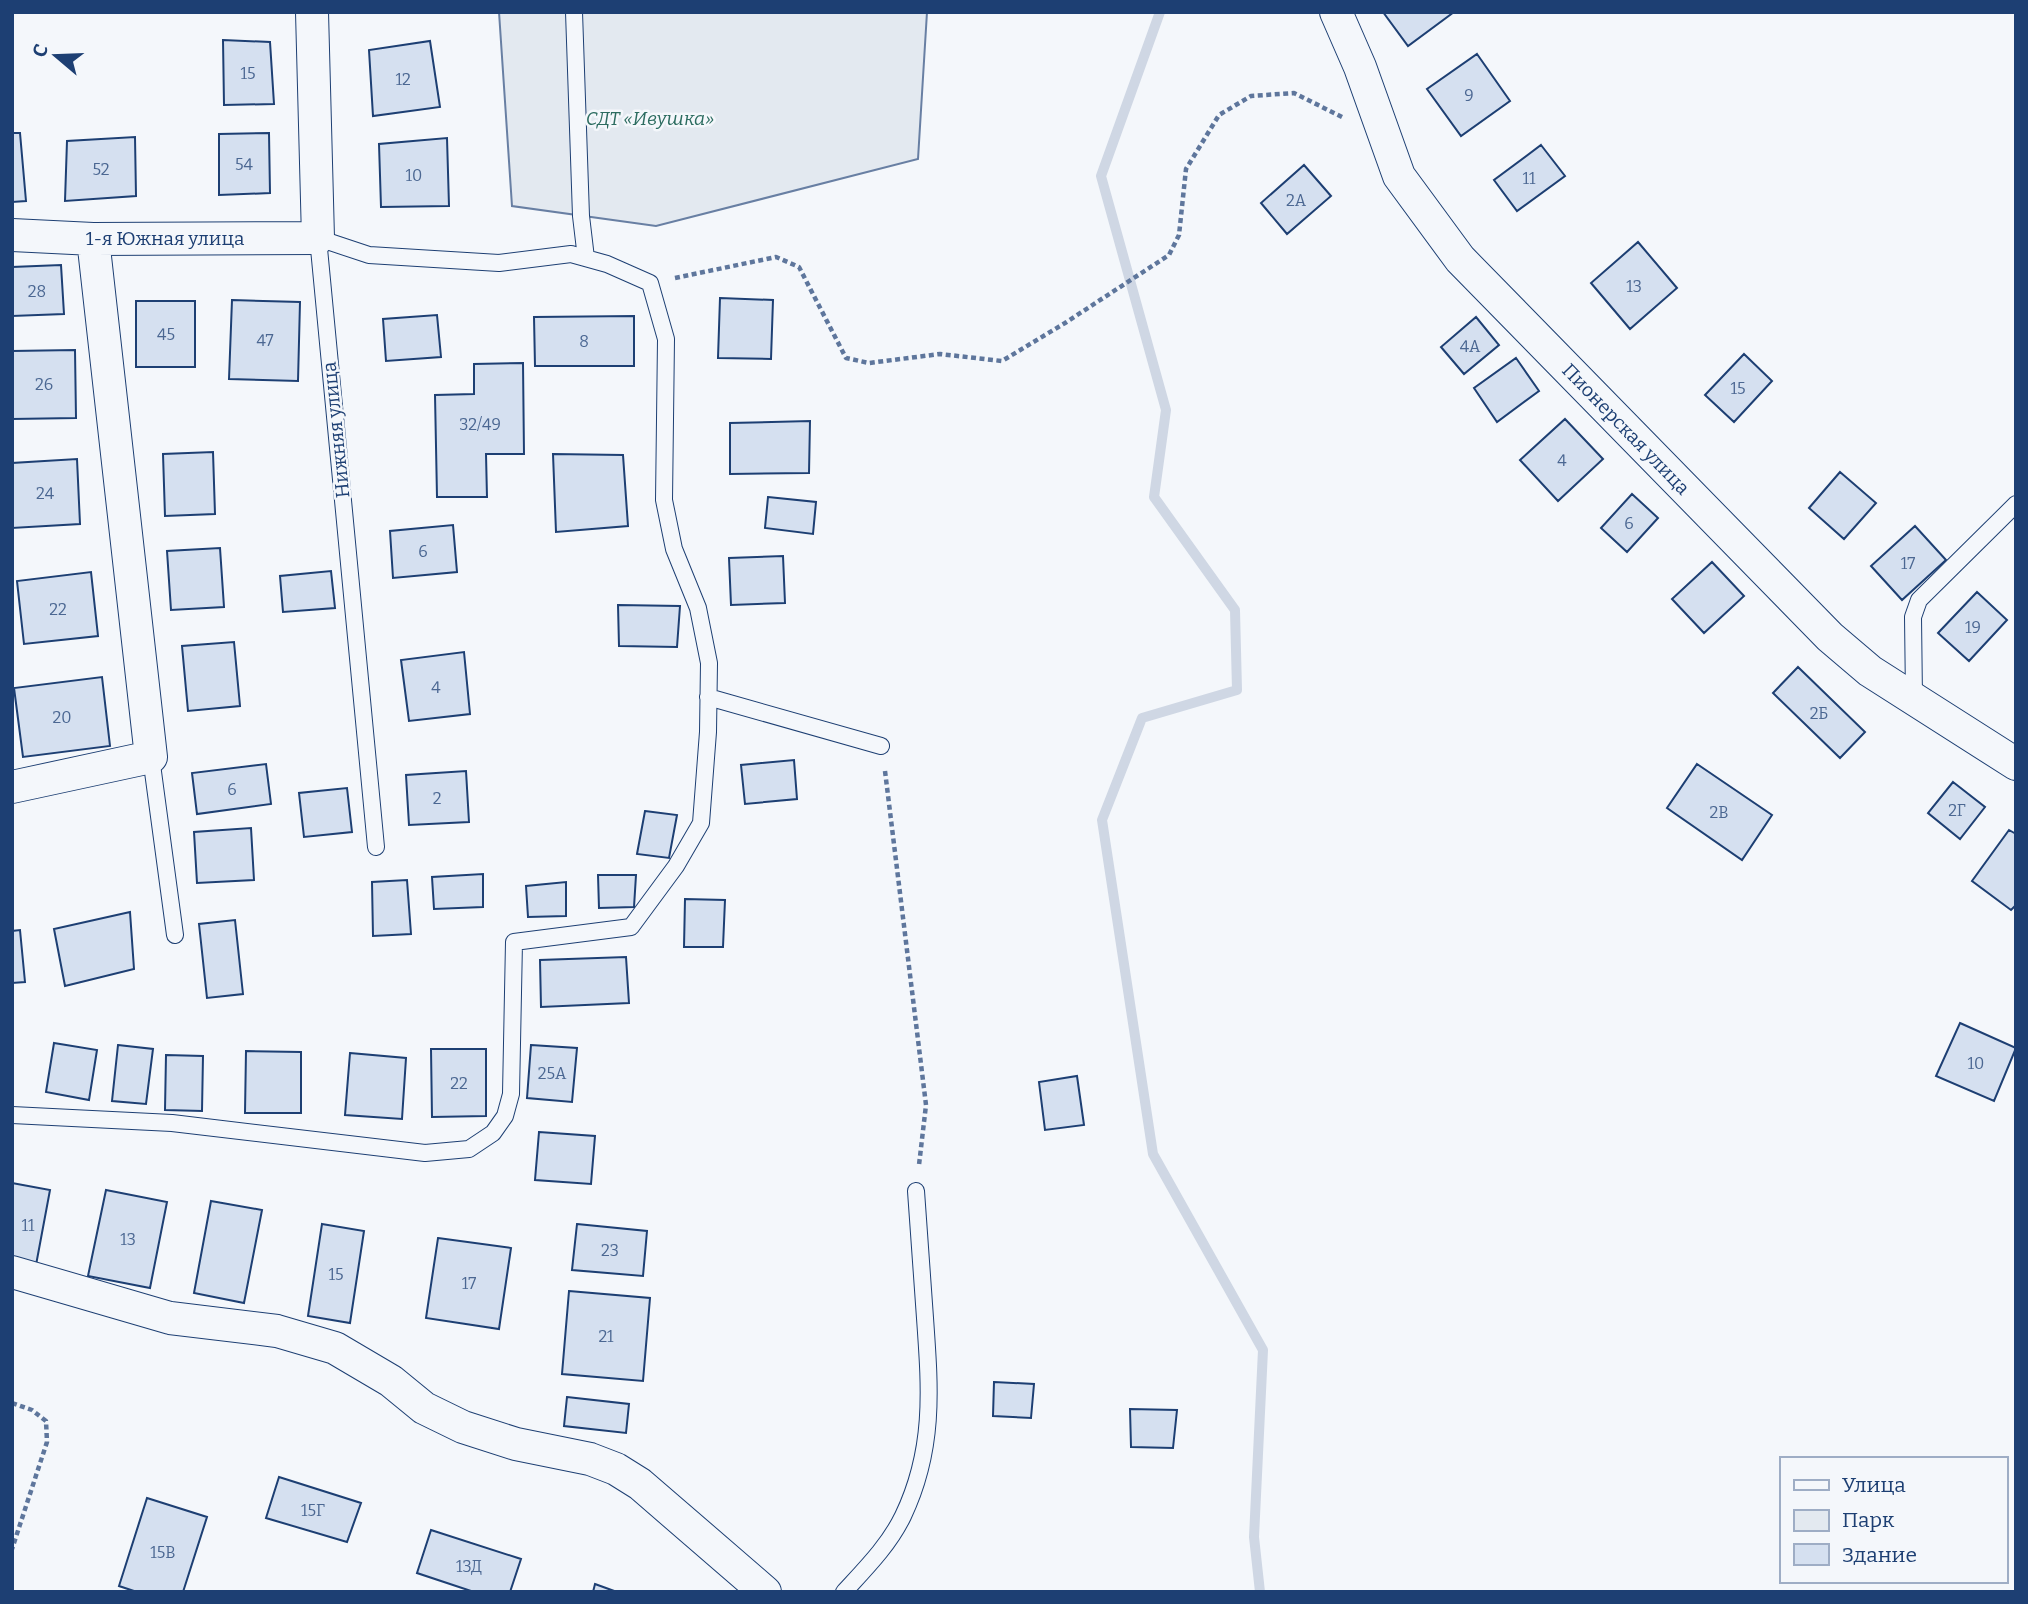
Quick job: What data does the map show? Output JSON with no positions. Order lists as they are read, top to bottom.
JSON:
{
  "streets": {
    "street": ["1-я Южная улица", "Пионерская улица", "Нижняя улица"]
  },
  "crossings": [
    ["1-я Южная улица", "Нижняя улица"]
  ],
  "parks": ["СДТ «Ивушка»"],
  "house_numbers": [
    "15",
    "12",
    "9",
    "54",
    "52",
    "10",
    "11",
    "2А",
    "13",
    "28",
    "45",
    "47",
    "8",
    "4А",
    "26",
    "15",
    "32/49",
    "4",
    "24",
    "6",
    "6",
    "17",
    "22",
    "19",
    "4",
    "2Б",
    "20",
    "6",
    "2",
    "2Г",
    "2В",
    "10",
    "25А",
    "22",
    "11",
    "13",
    "23",
    "15",
    "17",
    "21",
    "15Г",
    "15В",
    "13Д"
  ],
  "legend": ["Улица", "Парк", "Здание"],
  "north": "left"
}
